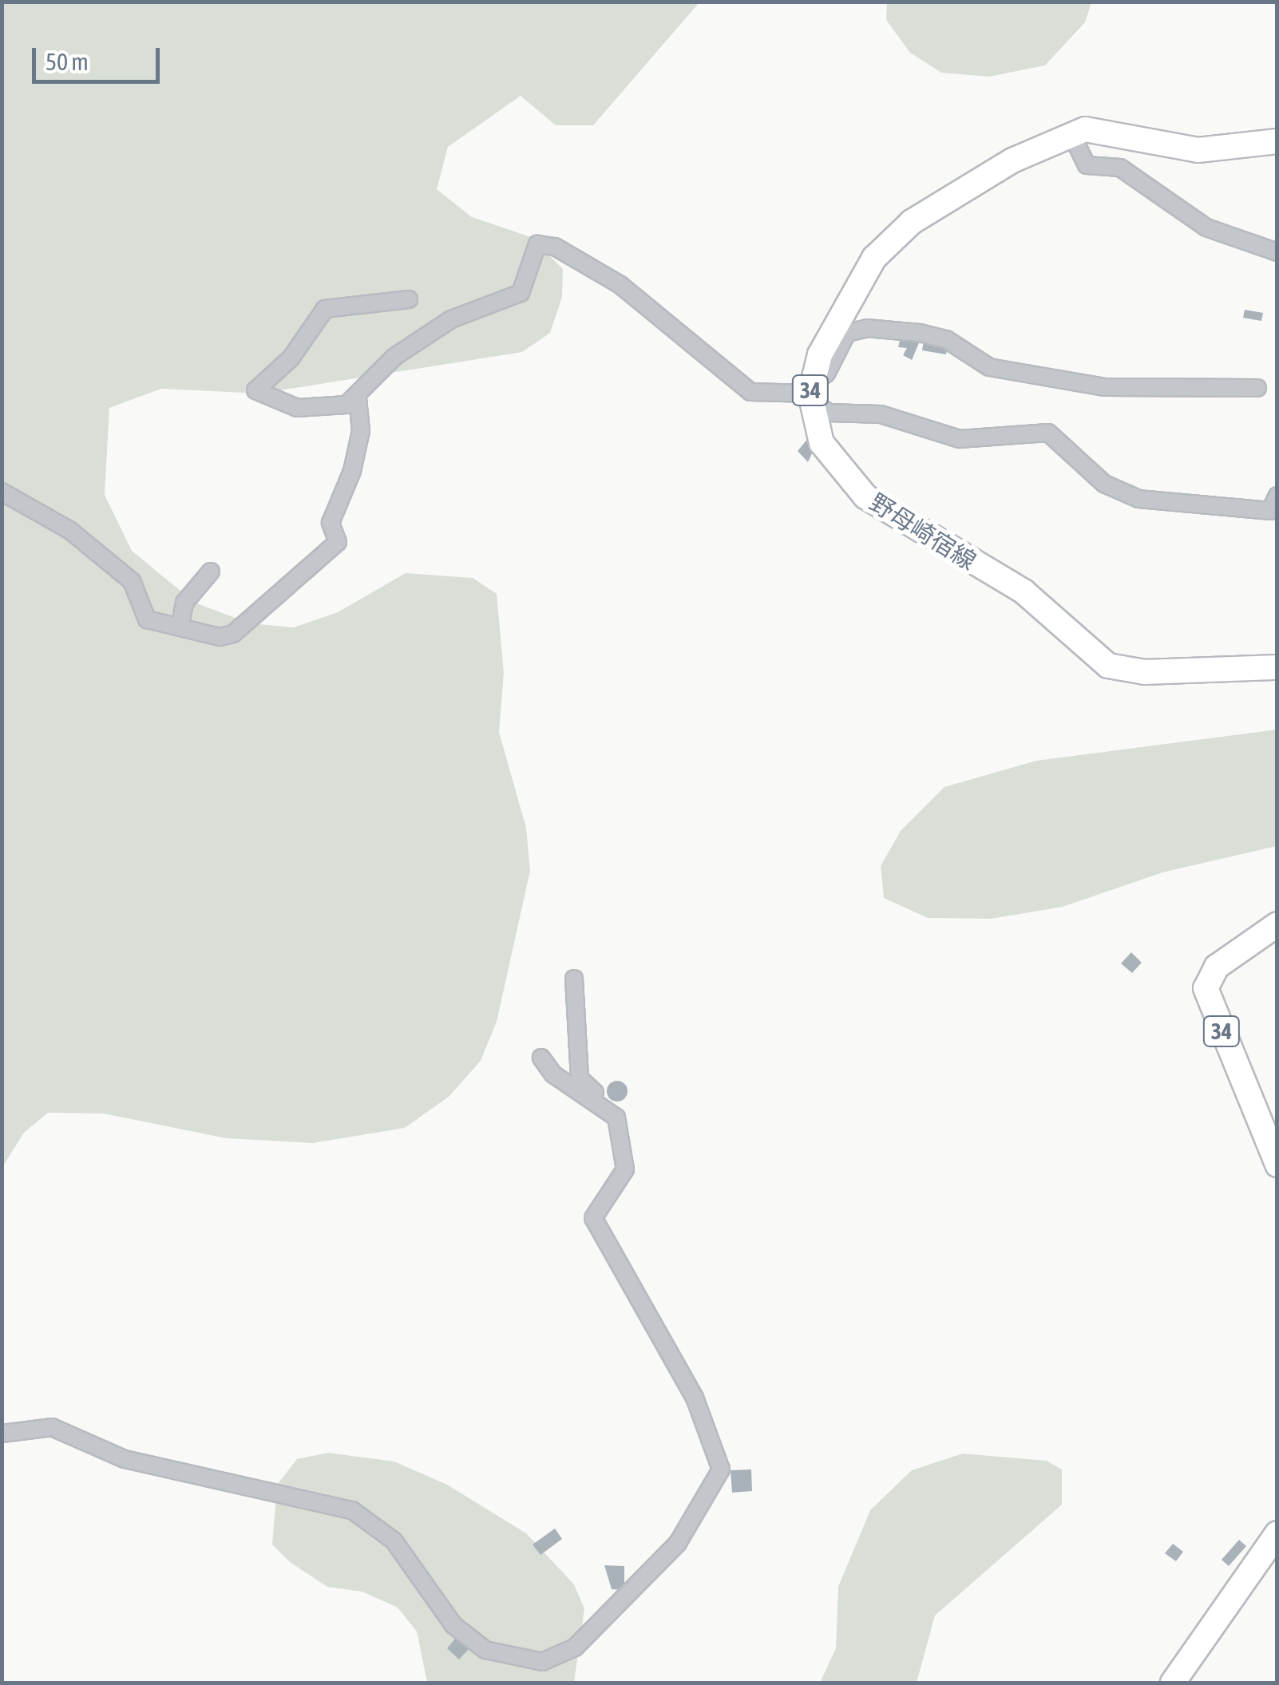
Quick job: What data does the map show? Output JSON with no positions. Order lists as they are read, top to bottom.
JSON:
{
  "streets": {
    "main road": ["34", "野母崎宿線"]
  },
  "crossings": [
    ["34", "野母崎宿線"]
  ],
  "scale_bar": "50 m"
}
